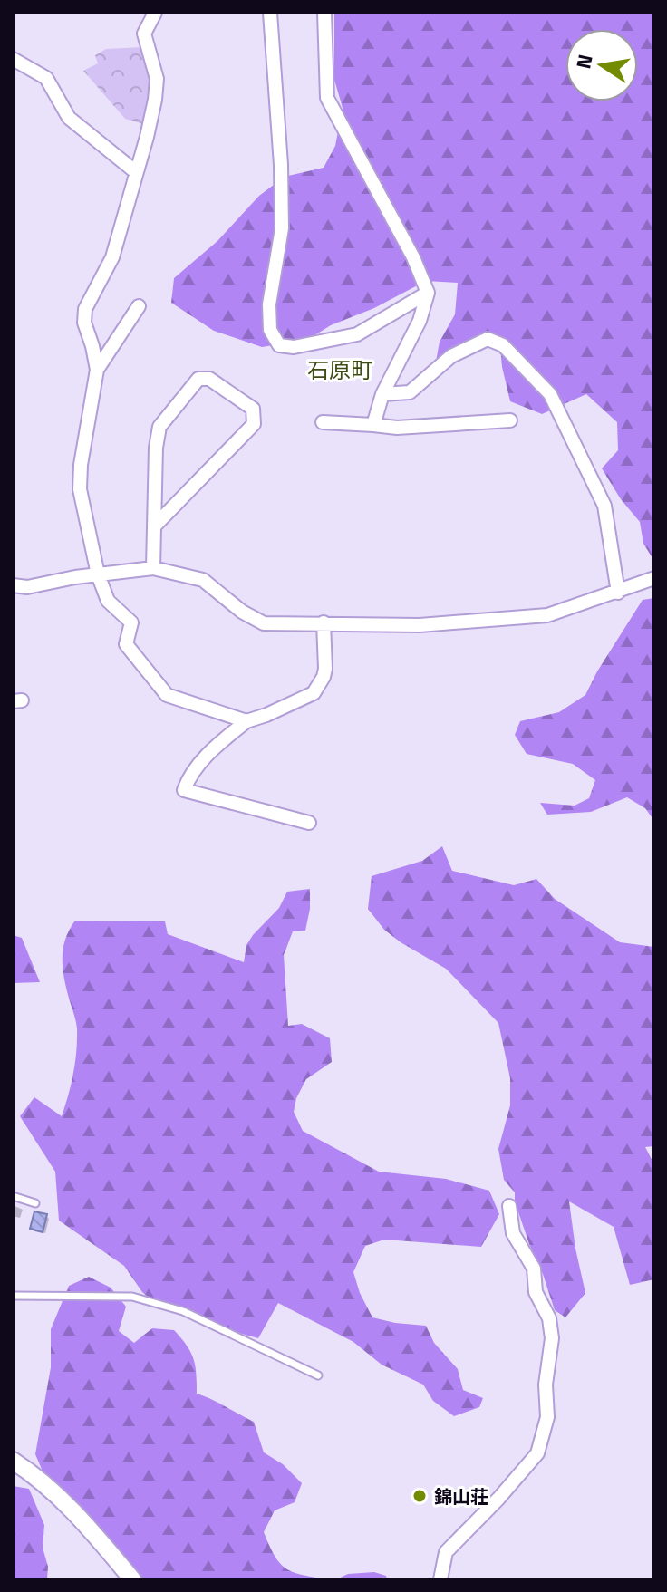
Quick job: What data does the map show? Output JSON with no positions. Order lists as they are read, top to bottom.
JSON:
{
  "districts": ["石原町"],
  "places": ["錦山荘"],
  "north": "left"
}
